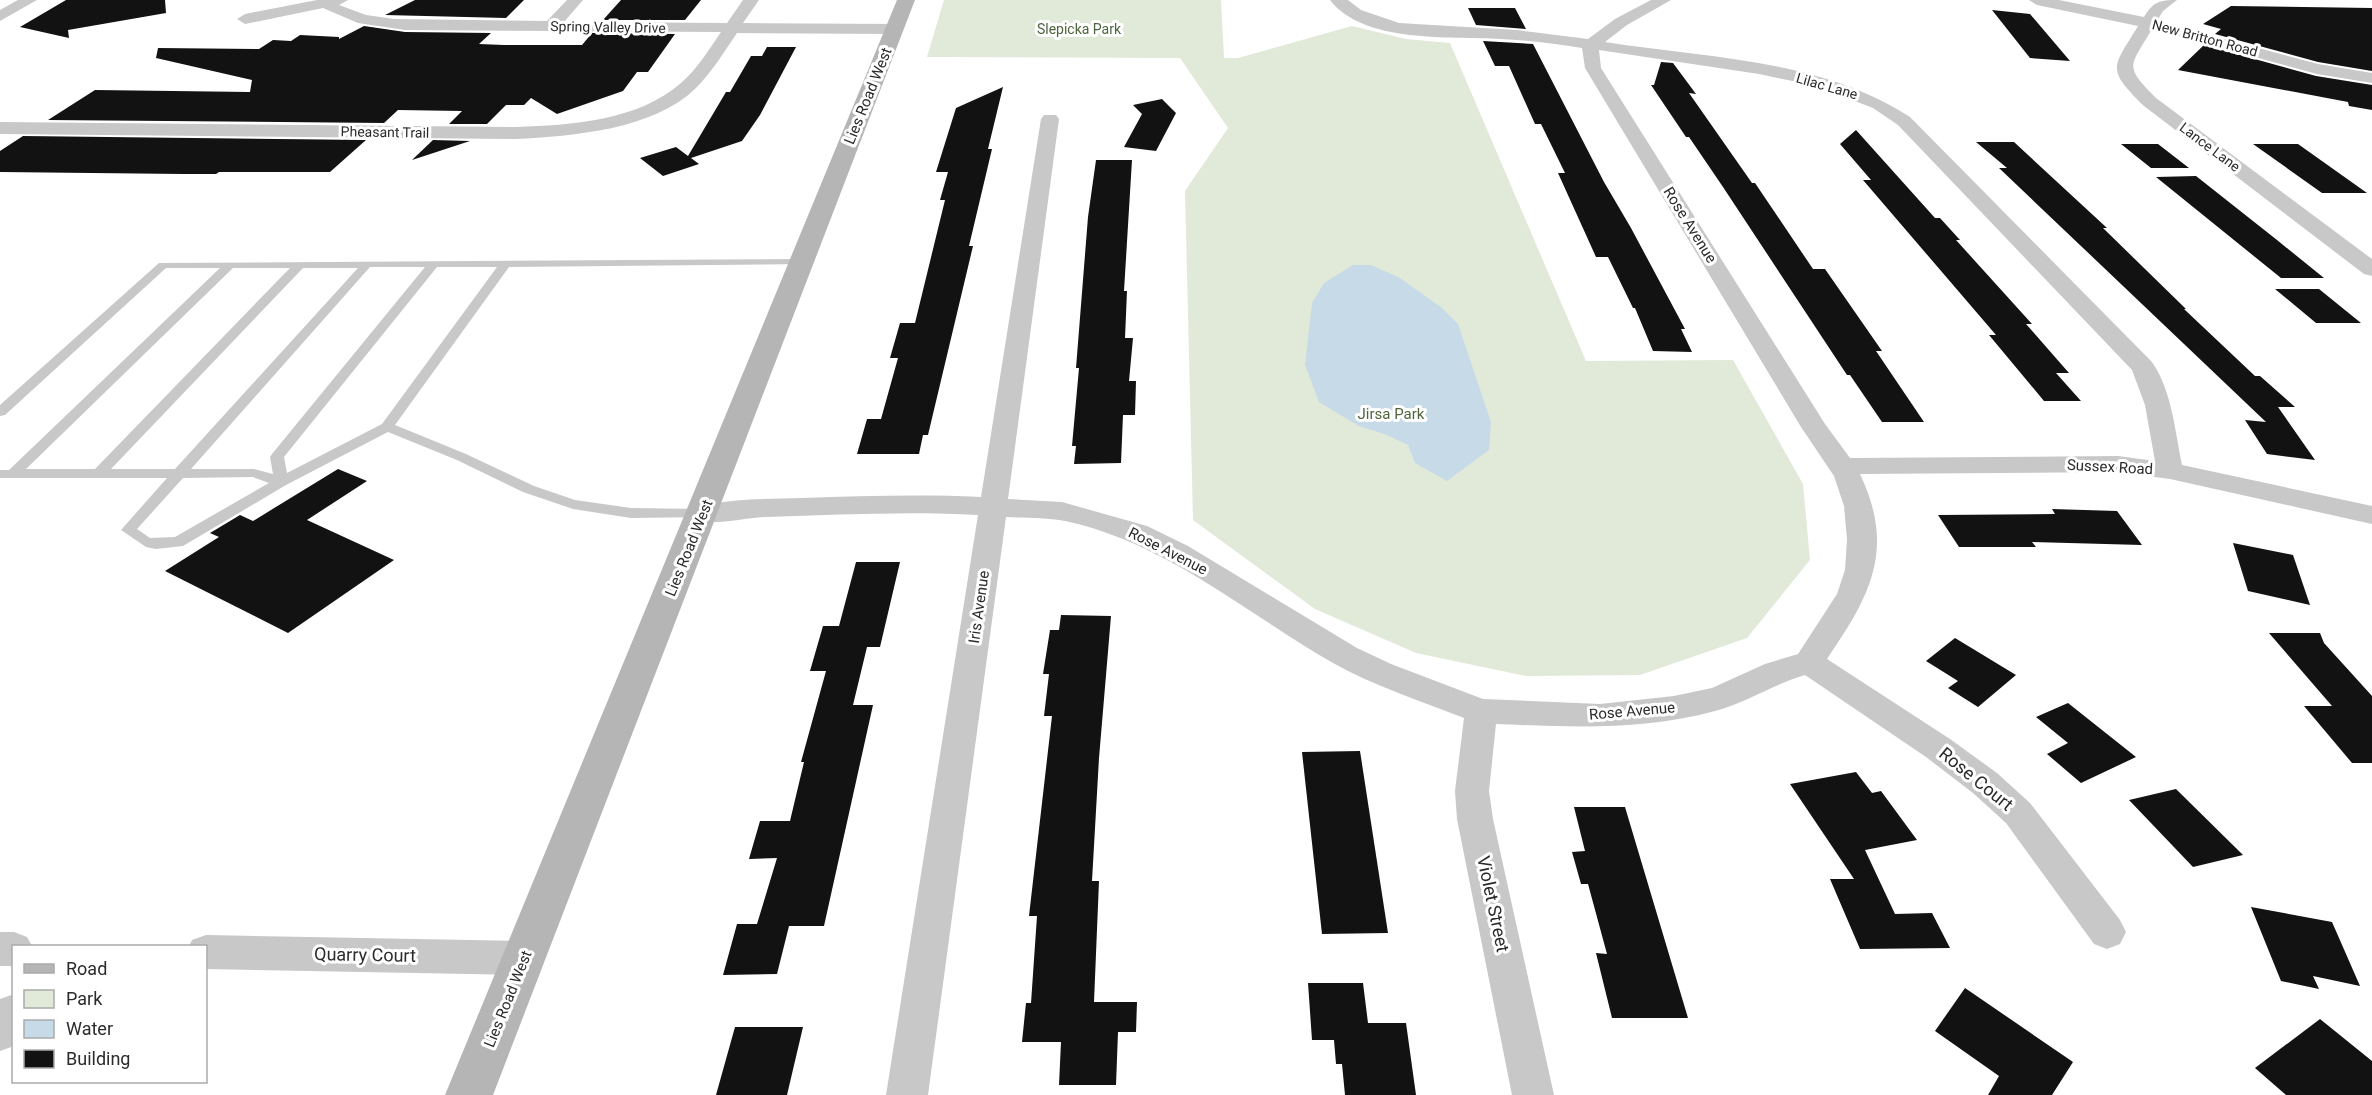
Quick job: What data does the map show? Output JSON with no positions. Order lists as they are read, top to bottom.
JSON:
{
  "streets": {
    "street": [
      "Spring Valley Drive",
      "New Britton Road",
      "Lilac Lane",
      "Lies Road West",
      "Pheasant Trail",
      "Lance Lane",
      "Rose Avenue",
      "Sussex Road",
      "Iris Avenue",
      "Rose Court",
      "Violet Street",
      "Quarry Court"
    ]
  },
  "crossings": [
    ["Spring Valley Drive", "Lies Road West"],
    ["Spring Valley Drive", "Pheasant Trail"],
    ["New Britton Road", "Lance Lane"],
    ["Lilac Lane", "Rose Avenue"],
    ["Lilac Lane", "Sussex Road"],
    ["Lies Road West", "Rose Avenue"],
    ["Lies Road West", "Quarry Court"],
    ["Rose Avenue", "Sussex Road"],
    ["Rose Avenue", "Iris Avenue"],
    ["Rose Avenue", "Rose Court"],
    ["Rose Avenue", "Violet Street"]
  ],
  "parks": ["Slepicka Park", "Jirsa Park"],
  "legend": [
    "Road",
    "Park",
    "Water",
    "Building"
  ]
}
